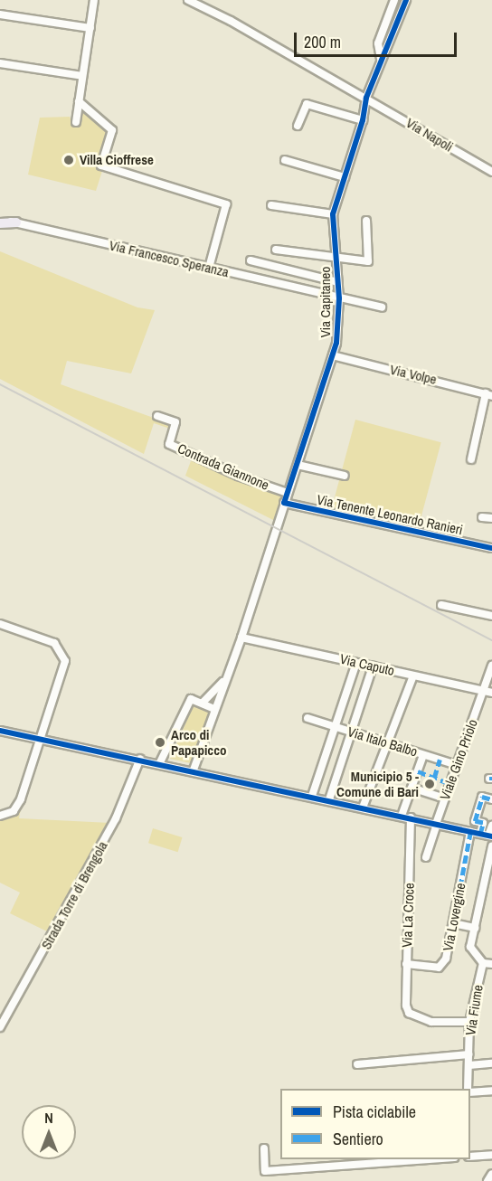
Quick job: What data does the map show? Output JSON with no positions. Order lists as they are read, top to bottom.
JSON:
{
  "streets": {
    "street": [
      "Via Napoli",
      "Via Francesco Speranza",
      "Via Capitaneo",
      "Via Volpe",
      "Contrada Giannone",
      "Via Tenente Leonardo Ranieri",
      "Via Caputo",
      "Via Italo Balbo",
      "Viale Gino Priolo",
      "Strada Torre di Brengola",
      "Via La Croce",
      "Via Lovergine",
      "Via Fiume"
    ]
  },
  "crossings": [
    ["Via Napoli", "Via Capitaneo"],
    ["Via Francesco Speranza", "Via Capitaneo"],
    ["Via Capitaneo", "Via Volpe"],
    ["Via Capitaneo", "Contrada Giannone"],
    ["Via Capitaneo", "Via Tenente Leonardo Ranieri"],
    ["Via Capitaneo", "Via Caputo"],
    ["Via Caputo", "Viale Gino Priolo"],
    ["Via Italo Balbo", "Viale Gino Priolo"],
    ["Via La Croce", "Via Lovergine"],
    ["Via La Croce", "Via Fiume"]
  ],
  "places": ["Villa Cioffrese", "Arco di Papapicco", "Municipio 5 - Comune di Bari"],
  "legend": ["Pista ciclabile", "Sentiero"],
  "scale_bar": "200 m",
  "north": "top"
}
